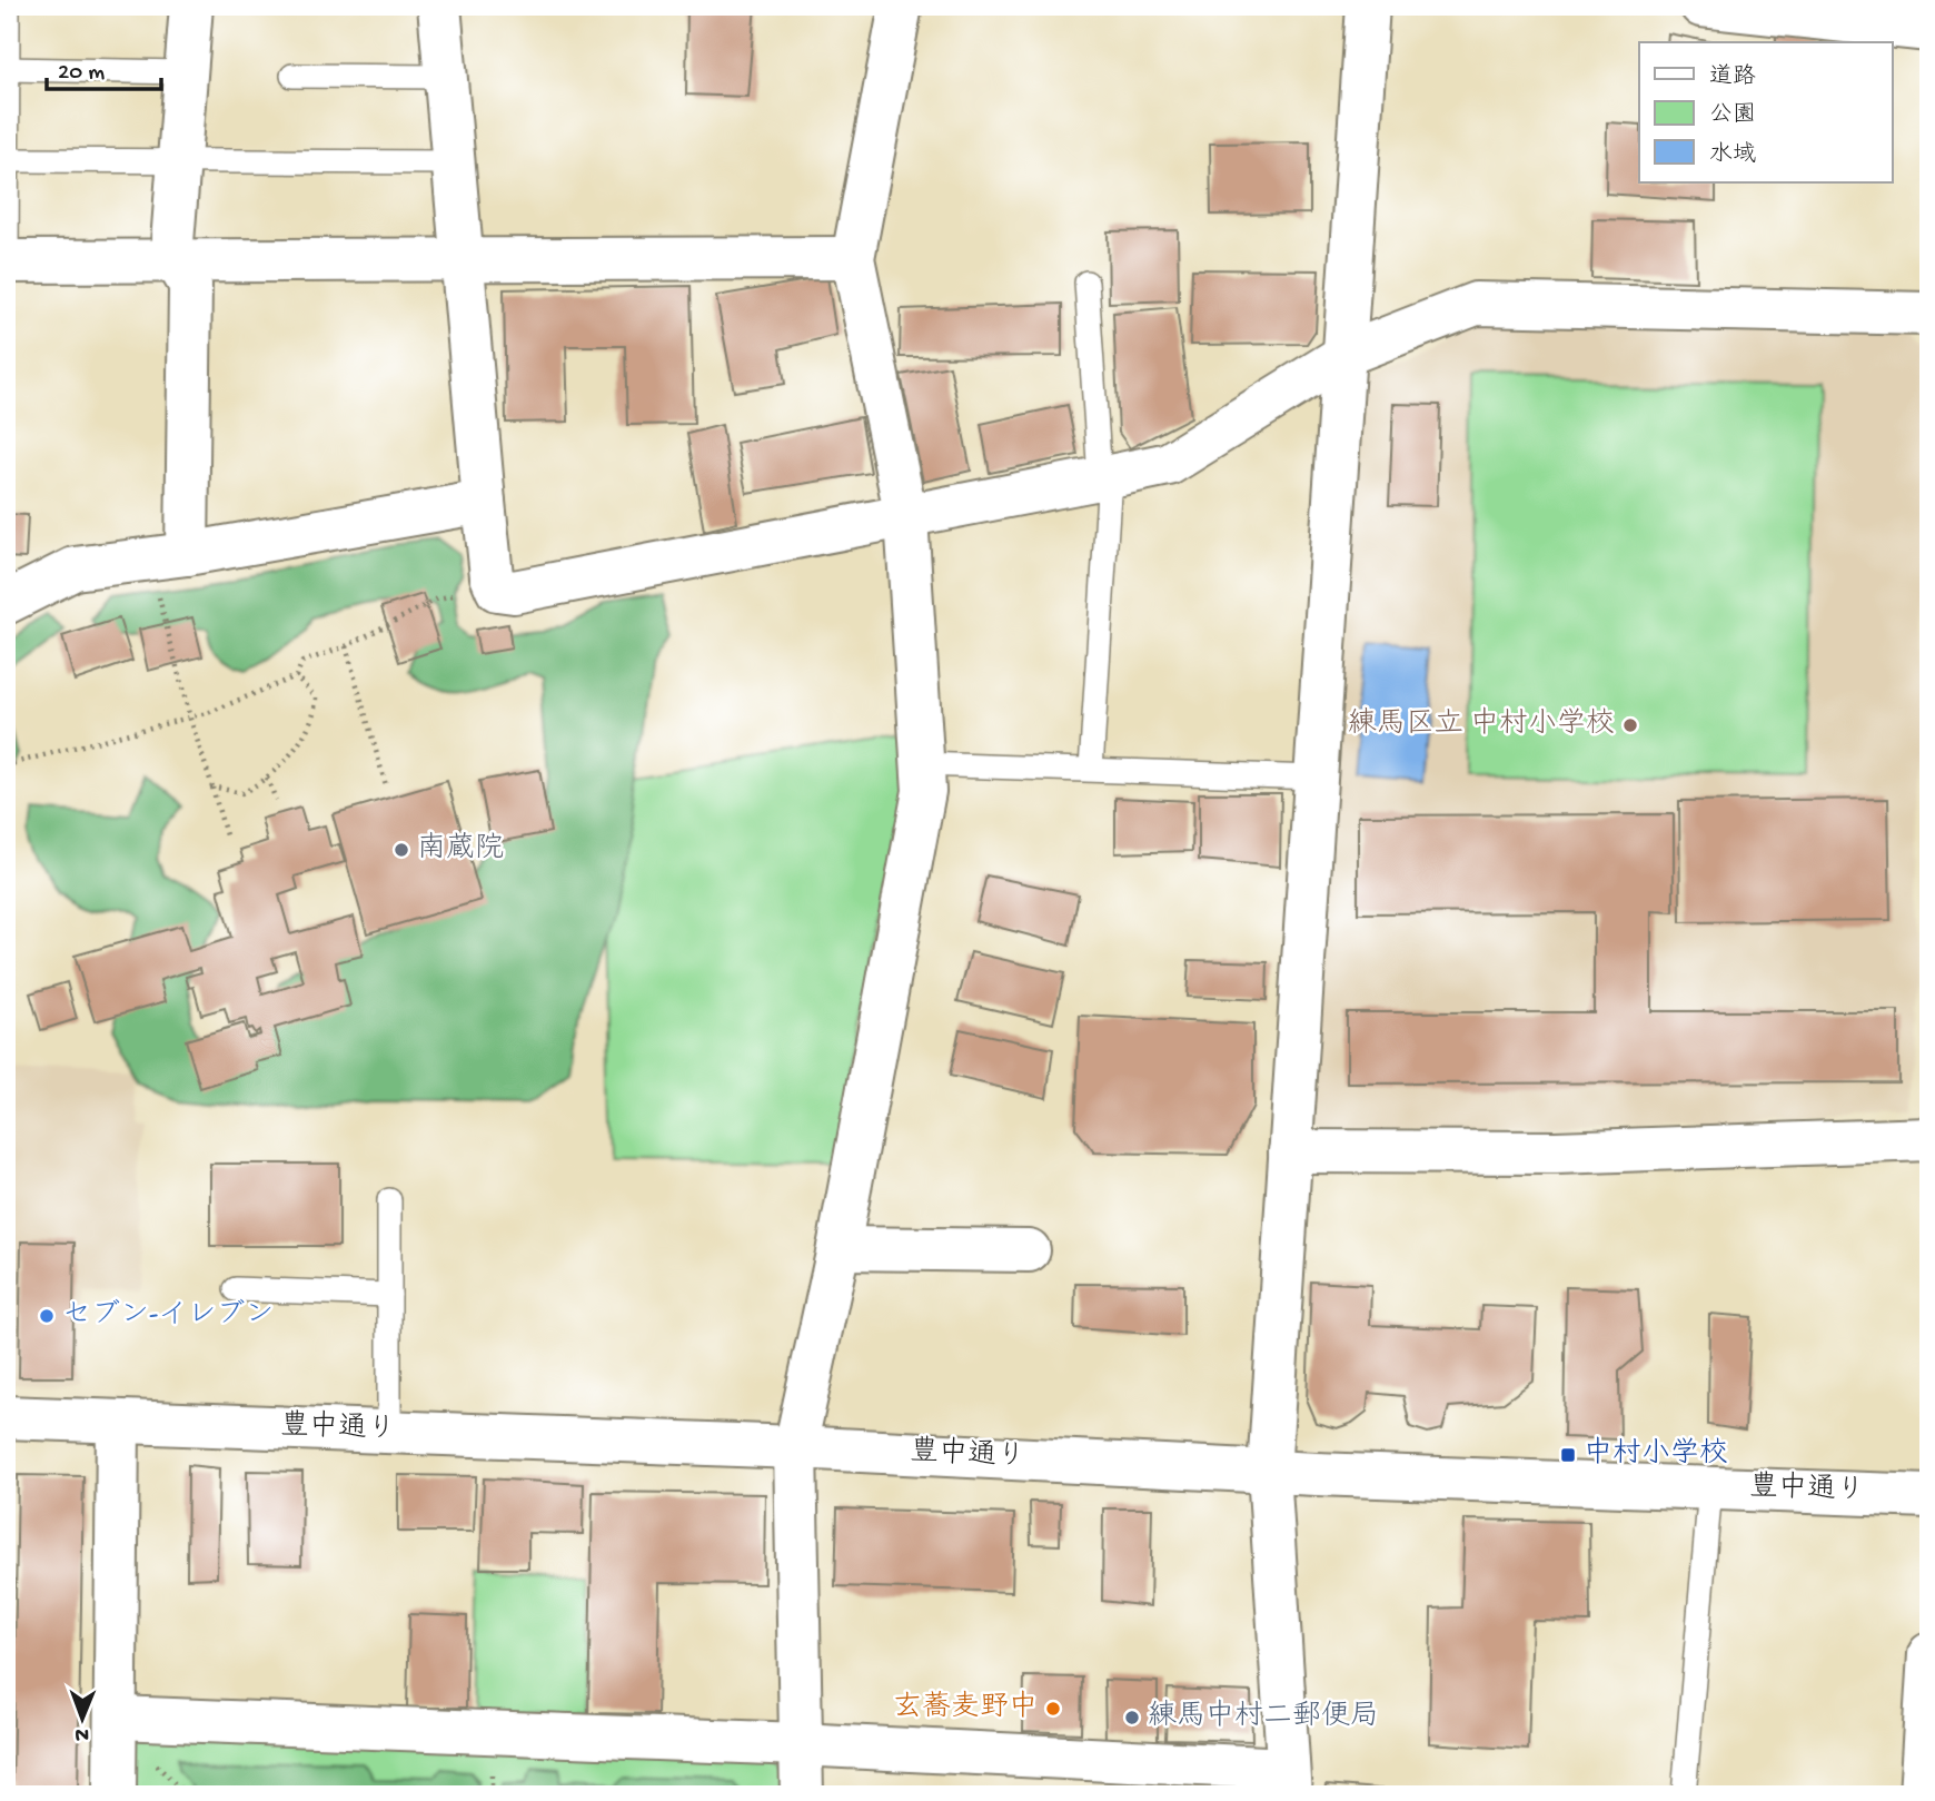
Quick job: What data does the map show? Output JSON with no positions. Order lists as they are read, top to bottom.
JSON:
{
  "streets": {
    "street": ["豊中通り"]
  },
  "places": {
    "other": [
      "練馬区立 中村小学校",
      "南蔵院",
      "セブン-イレブン",
      "玄蕎麦野中",
      "練馬中村二郵便局"
    ],
    "transit": ["中村小学校"]
  },
  "legend": ["道路", "公園", "水域"],
  "scale_bar": "20 m",
  "north": "bottom"
}
